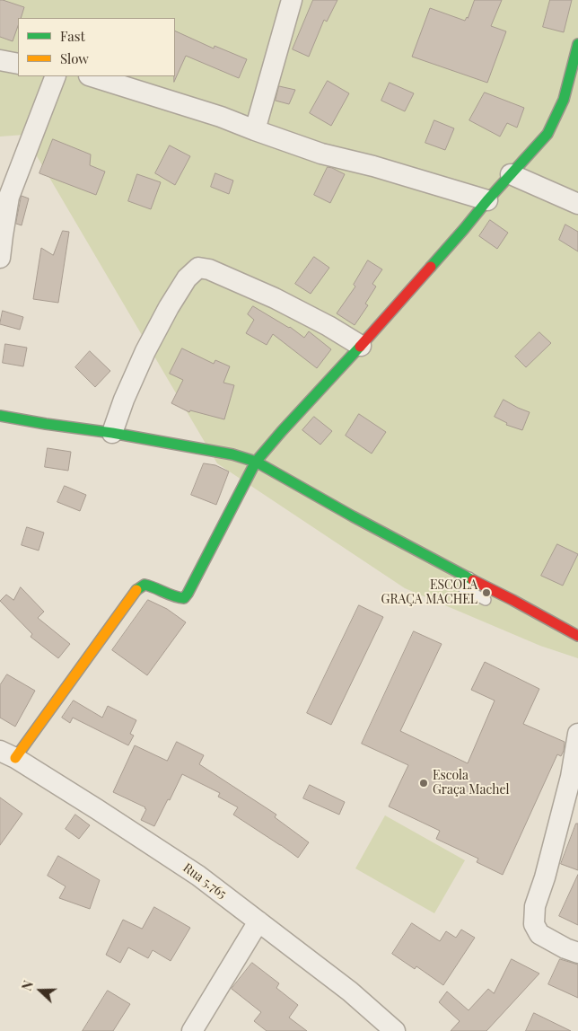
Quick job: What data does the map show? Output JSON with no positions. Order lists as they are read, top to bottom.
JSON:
{
  "streets": {
    "street": ["Rua 5.765"]
  },
  "places": ["ESCOLA GRAÇA MACHEL", "Escola Graça Machel"],
  "legend": ["Fast", "Slow"],
  "north": "left"
}
